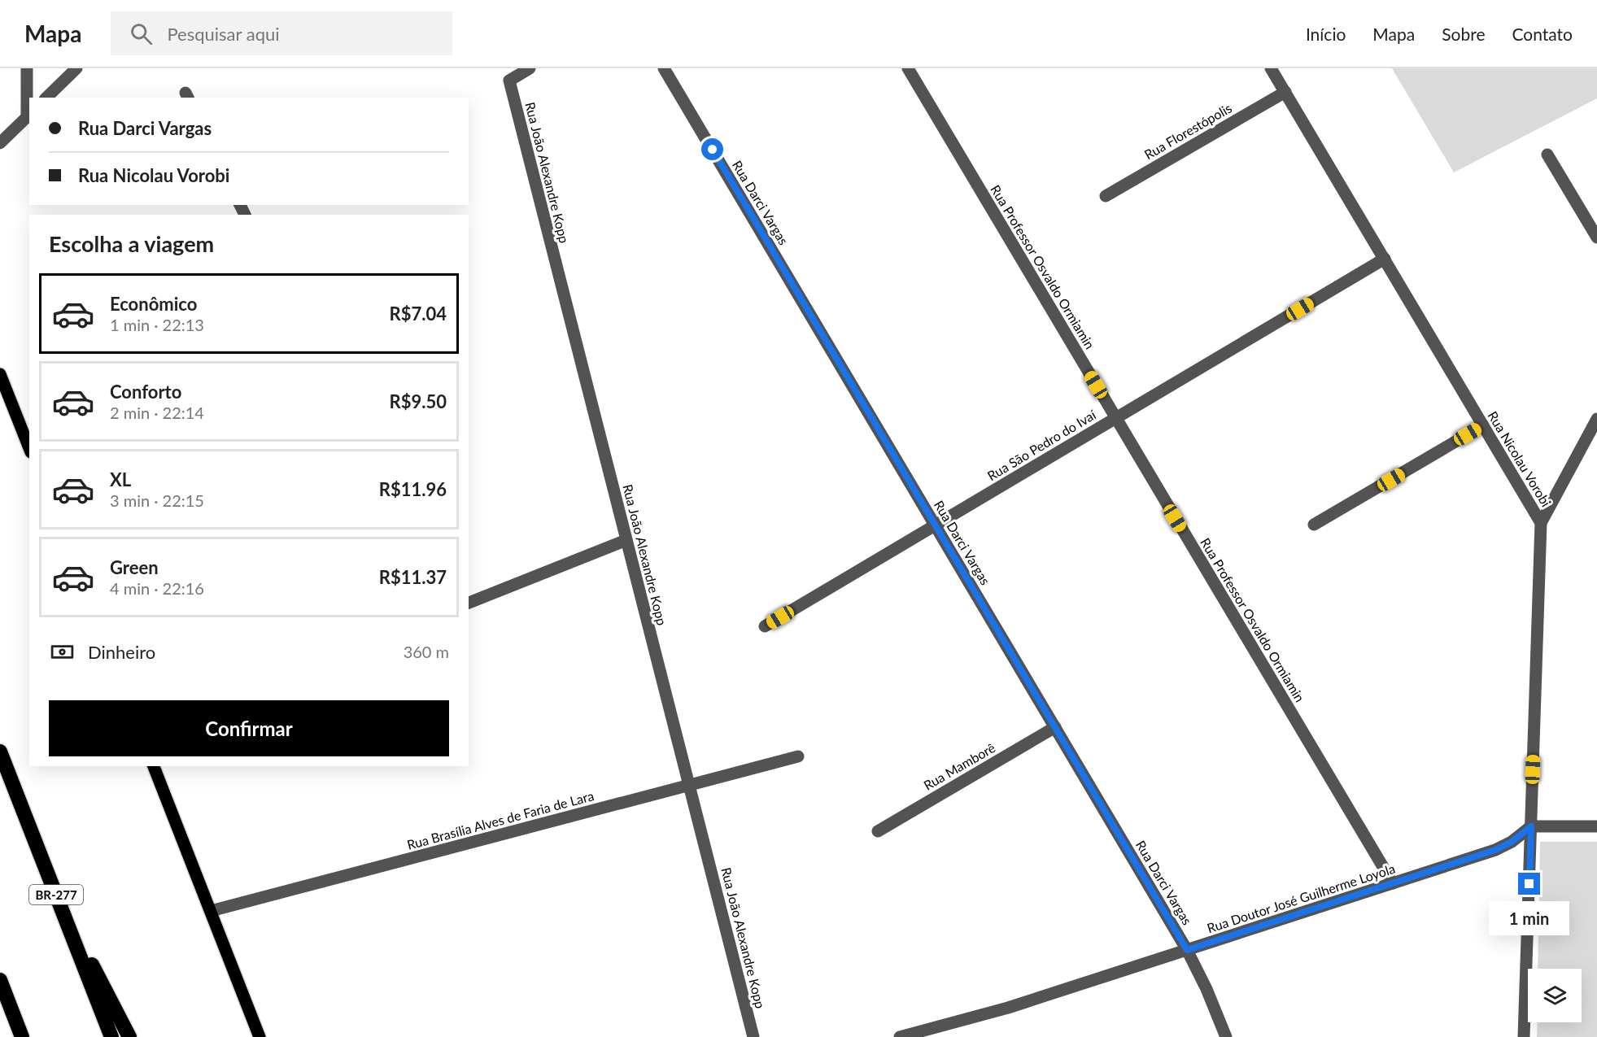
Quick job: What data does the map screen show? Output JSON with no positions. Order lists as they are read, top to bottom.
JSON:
{
  "streets": {
    "highway": ["BR-277"],
    "street": [
      "Rua Florestópolis",
      "Rua João Alexandre Kopp",
      "Rua Darci Vargas",
      "Rua Professor Osvaldo Ormiamin",
      "Rua São Pedro do Ivaí",
      "Rua Nicolau Vorobi",
      "Rua Mamborê",
      "Rua Brasília Alves de Faria de Lara",
      "Rua Doutor José Guilherme Loyola"
    ]
  },
  "crossings": [
    ["Rua Florestópolis", "Rua Nicolau Vorobi"],
    ["Rua João Alexandre Kopp", "Rua Brasília Alves de Faria de Lara"],
    ["Rua Darci Vargas", "Rua São Pedro do Ivaí"],
    ["Rua Darci Vargas", "Rua Mamborê"],
    ["Rua Darci Vargas", "Rua Doutor José Guilherme Loyola"],
    ["Rua Professor Osvaldo Ormiamin", "Rua São Pedro do Ivaí"],
    ["Rua Professor Osvaldo Ormiamin", "Rua Doutor José Guilherme Loyola"],
    ["Rua São Pedro do Ivaí", "Rua Nicolau Vorobi"],
    ["Rua Nicolau Vorobi", "Rua Doutor José Guilherme Loyola"]
  ],
  "page": {
    "header": "Mapa",
    "search": "Pesquisar aqui",
    "nav": [
      "Início",
      "Mapa",
      "Sobre",
      "Contato"
    ],
    "banner": ["Rua Darci Vargas", "Rua Nicolau Vorobi"],
    "heading": "Escolha a viagem",
    "list": [
      {
        "name": "Econômico",
        "note": "1 min · 22:13",
        "value": "R$7.04"
      },
      {
        "name": "Conforto",
        "note": "2 min · 22:14",
        "value": "R$9.50"
      },
      {
        "name": "XL",
        "note": "3 min · 22:15",
        "value": "R$11.96"
      },
      {
        "name": "Green",
        "note": "4 min · 22:16",
        "value": "R$11.37"
      }
    ],
    "pay": ["Dinheiro", "360 m"],
    "buttons": "Confirmar",
    "bubble": "1 min"
  }
}
